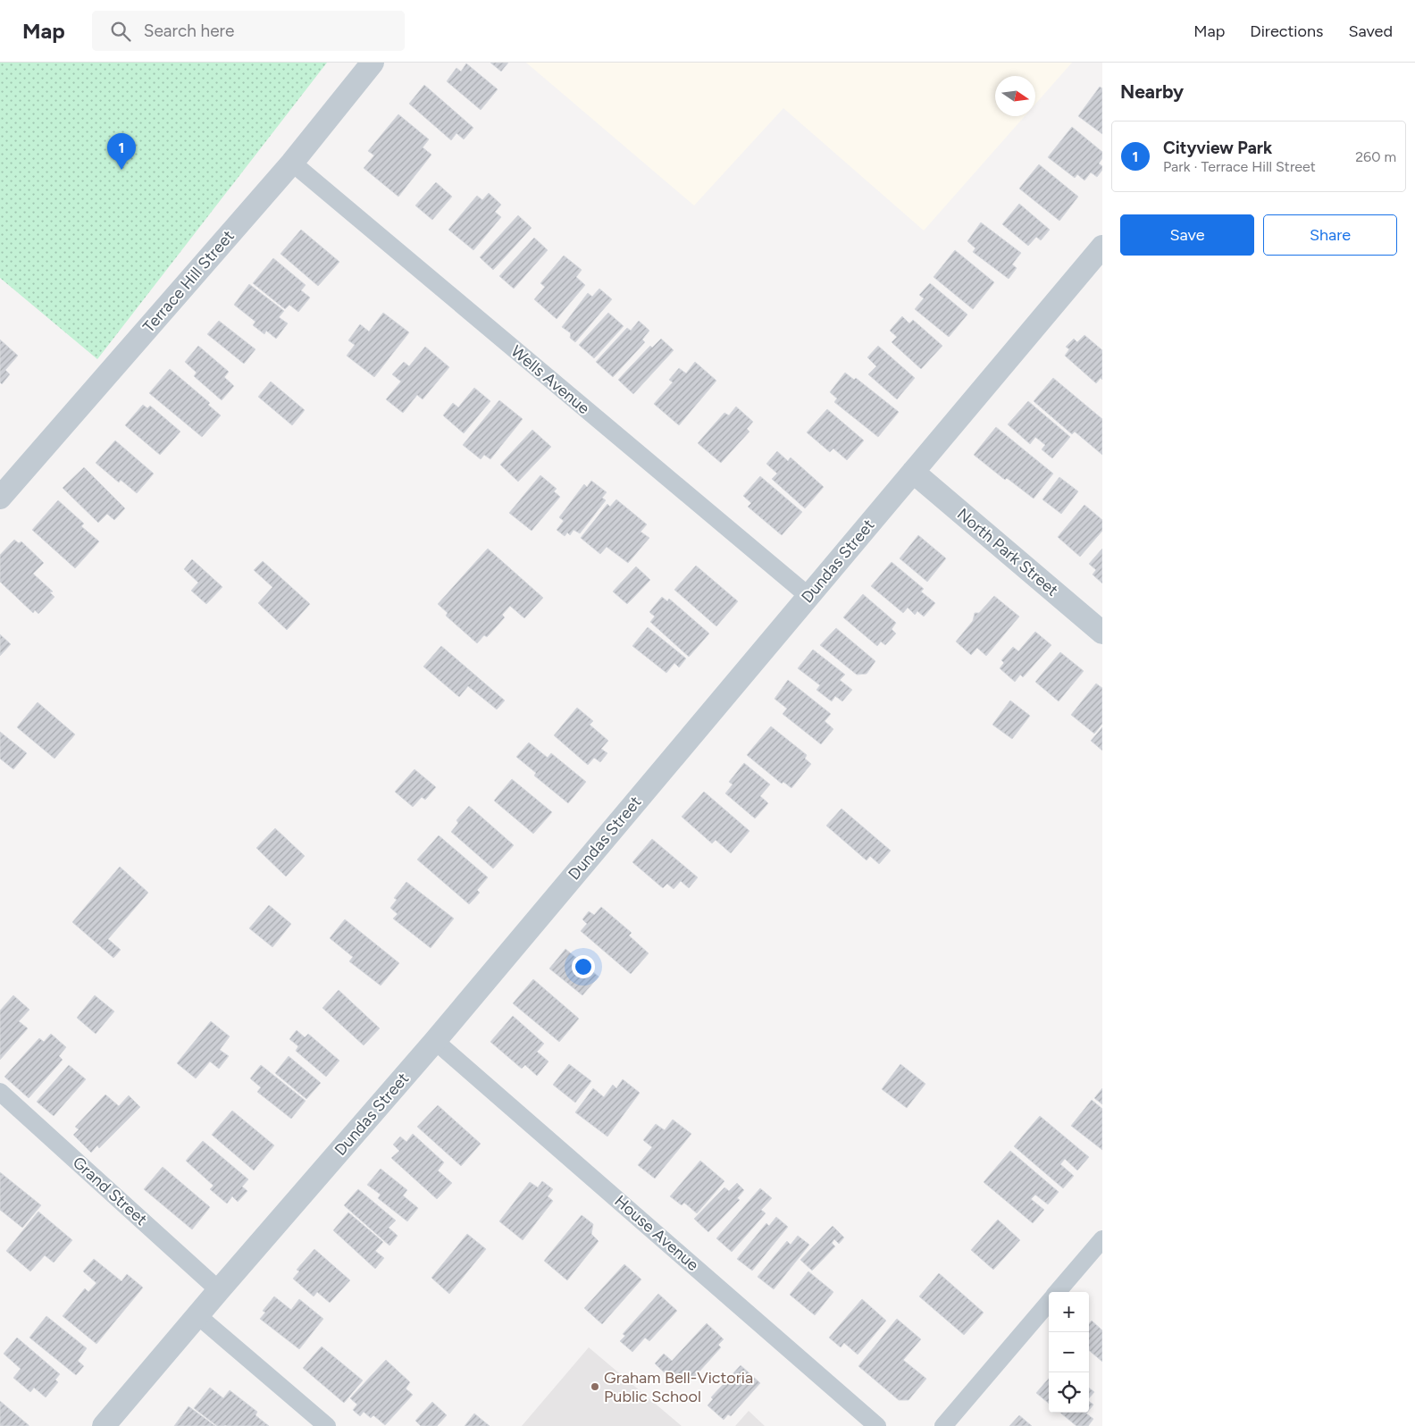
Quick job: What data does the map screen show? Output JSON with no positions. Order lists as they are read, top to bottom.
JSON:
{
  "streets": {
    "street": [
      "Terrace Hill Street",
      "Wells Avenue",
      "North Park Street",
      "Dundas Street",
      "Grand Street",
      "House Avenue"
    ]
  },
  "crossings": [
    ["Terrace Hill Street", "Wells Avenue"],
    ["Wells Avenue", "Dundas Street"],
    ["North Park Street", "Dundas Street"],
    ["Dundas Street", "Grand Street"],
    ["Dundas Street", "House Avenue"]
  ],
  "places": ["Graham Bell-Victoria Public School"],
  "north": "right",
  "page": {
    "header": "Map",
    "search": "Search here",
    "nav": ["Map", "Directions", "Saved"],
    "heading": "Nearby",
    "list": [
      {
        "mark": "1",
        "name": "Cityview Park",
        "note": "Park · Terrace Hill Street",
        "value": "260 m"
      }
    ],
    "pins": "1",
    "buttons": ["Save", "Share"],
    "map_buttons": ["+", "−"]
  }
}
